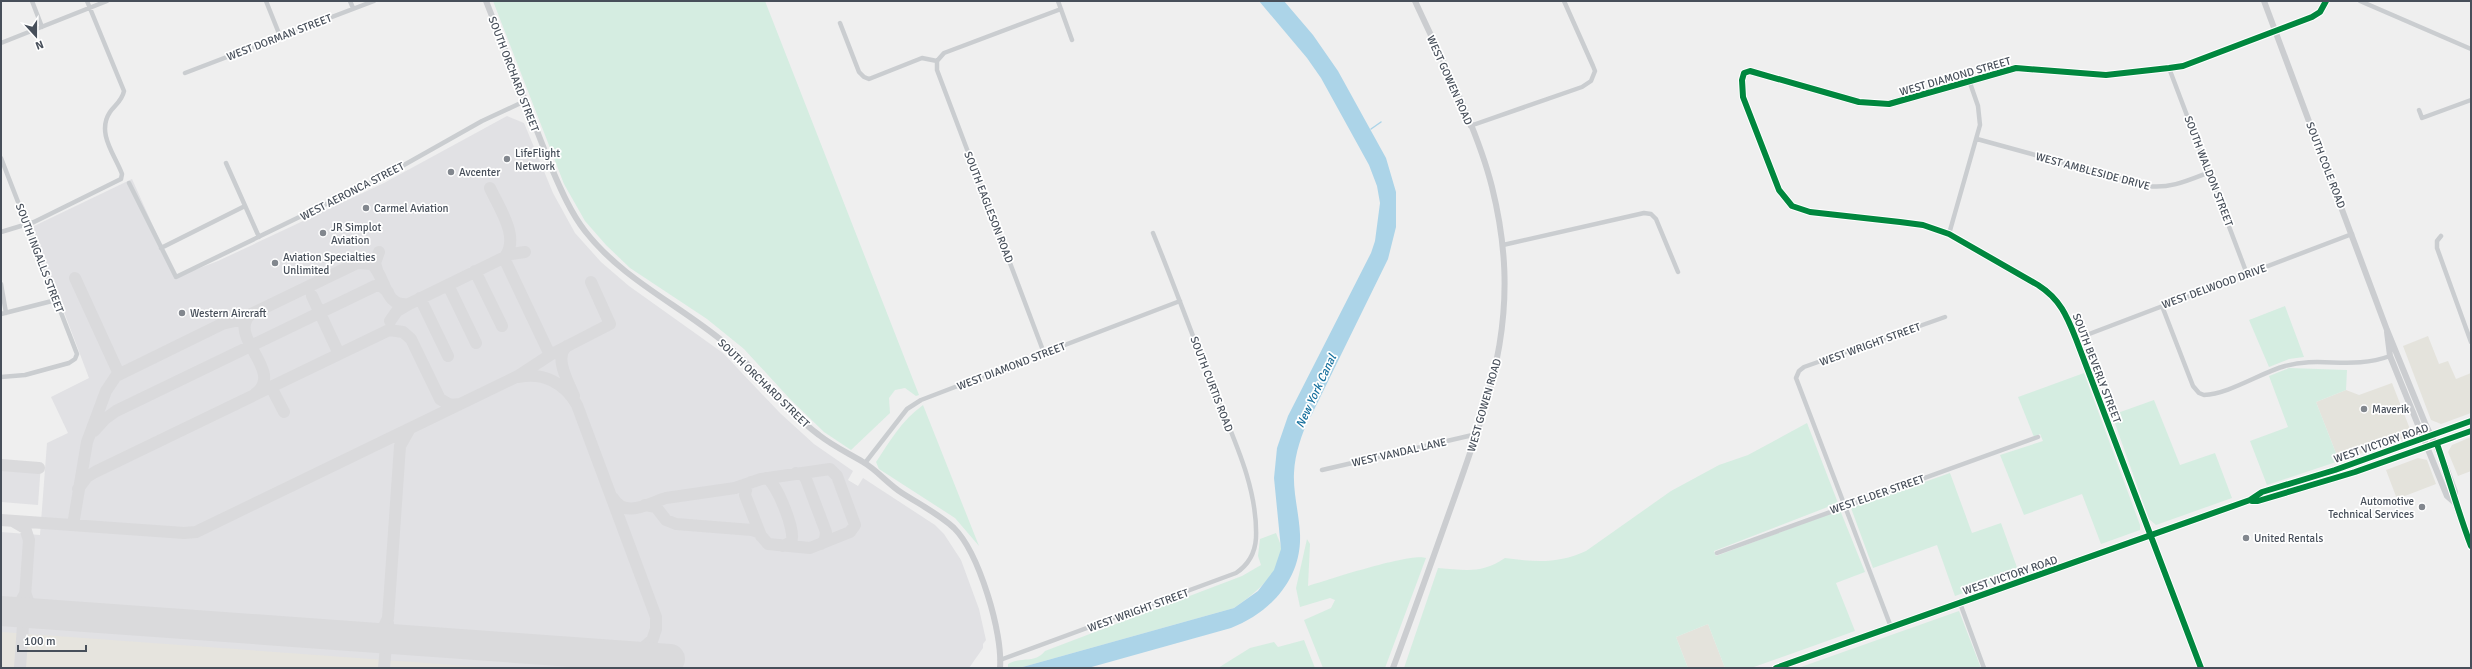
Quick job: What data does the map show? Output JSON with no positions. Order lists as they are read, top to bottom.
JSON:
{
  "streets": {
    "main road": [
      "SOUTH ORCHARD STREET",
      "WEST GOWEN ROAD",
      "SOUTH COLE ROAD",
      "WEST VICTORY ROAD"
    ],
    "street": [
      "WEST DORMAN STREET",
      "WEST DIAMOND STREET",
      "WEST AMBLESIDE DRIVE",
      "SOUTH WALDON STREET",
      "WEST AERONCA STREET",
      "SOUTH EAGLESON ROAD",
      "SOUTH INGALLS STREET",
      "WEST DELWOOD DRIVE",
      "WEST WRIGHT STREET",
      "SOUTH BEVERLY STREET",
      "SOUTH CURTIS ROAD",
      "WEST VANDAL LANE",
      "WEST ELDER STREET"
    ]
  },
  "crossings": [
    ["SOUTH ORCHARD STREET", "WEST DIAMOND STREET"],
    ["SOUTH ORCHARD STREET", "WEST AERONCA STREET"],
    ["SOUTH ORCHARD STREET", "WEST WRIGHT STREET"],
    ["WEST DIAMOND STREET", "SOUTH COLE ROAD"],
    ["WEST DIAMOND STREET", "SOUTH WALDON STREET"],
    ["WEST DIAMOND STREET", "SOUTH EAGLESON ROAD"],
    ["WEST DIAMOND STREET", "SOUTH BEVERLY STREET"],
    ["WEST DIAMOND STREET", "SOUTH CURTIS ROAD"],
    ["WEST GOWEN ROAD", "WEST VANDAL LANE"],
    ["SOUTH COLE ROAD", "WEST DELWOOD DRIVE"],
    ["SOUTH COLE ROAD", "WEST VICTORY ROAD"],
    ["WEST AMBLESIDE DRIVE", "SOUTH WALDON STREET"],
    ["SOUTH WALDON STREET", "WEST DELWOOD DRIVE"],
    ["WEST DELWOOD DRIVE", "SOUTH BEVERLY STREET"],
    ["WEST WRIGHT STREET", "SOUTH CURTIS ROAD"],
    ["WEST WRIGHT STREET", "WEST ELDER STREET"],
    ["SOUTH BEVERLY STREET", "WEST VICTORY ROAD"]
  ],
  "water": ["New York Canal"],
  "places": [
    "LifeFlight Network",
    "Avcenter",
    "Carmel Aviation",
    "JR Simplot Aviation",
    "Aviation Specialties Unlimited",
    "Western Aircraft",
    "Maverik",
    "Automotive Technical Services",
    "United Rentals"
  ],
  "scale_bar": "100 m",
  "north": "bottom"
}
